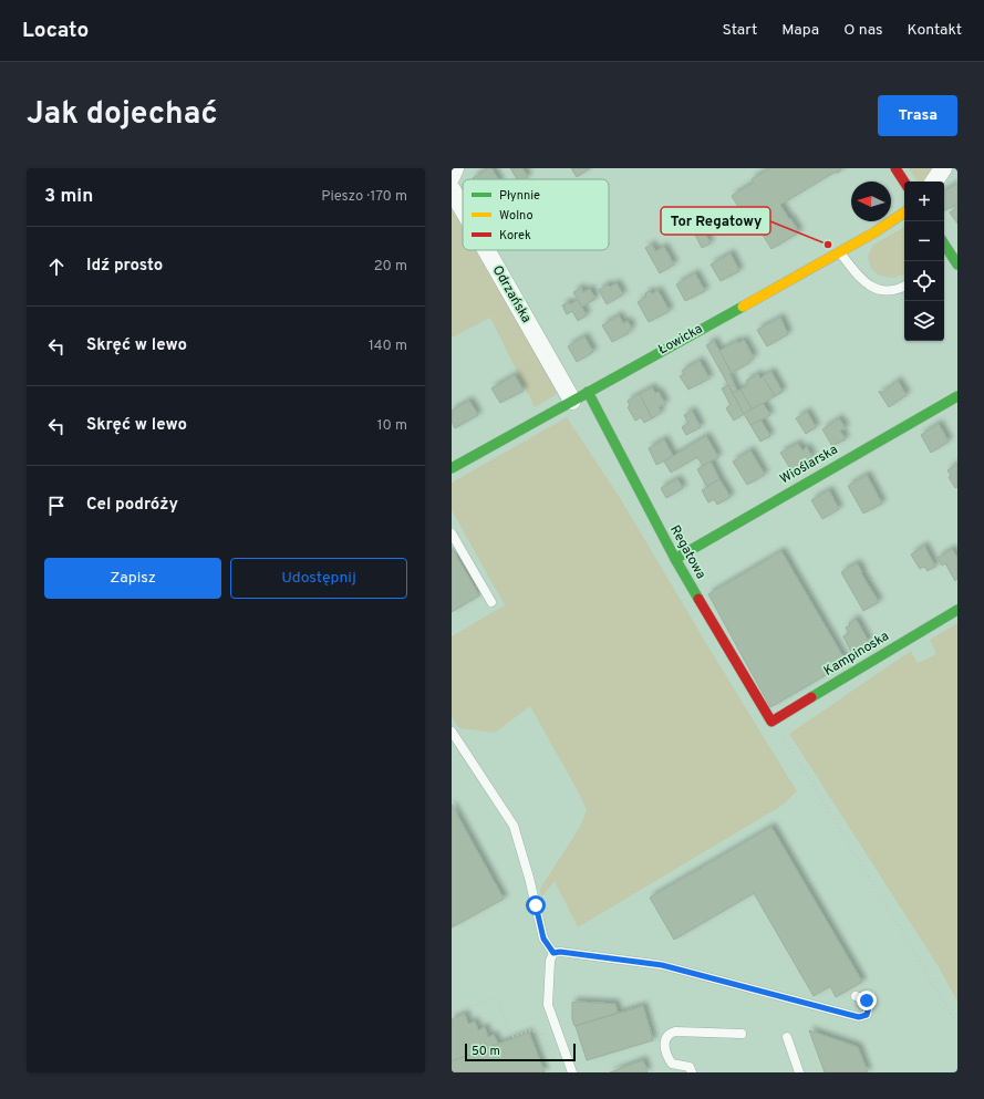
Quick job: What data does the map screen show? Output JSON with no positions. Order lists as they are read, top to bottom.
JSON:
{
  "streets": {
    "street": [
      "Odrzańska",
      "Łowicka",
      "Wioślarska",
      "Regatowa",
      "Kampinoska"
    ]
  },
  "crossings": [
    ["Odrzańska", "Łowicka"],
    ["Łowicka", "Regatowa"],
    ["Wioślarska", "Regatowa"],
    ["Regatowa", "Kampinoska"]
  ],
  "places": ["Tor Regatowy"],
  "legend": ["Płynnie", "Wolno", "Korek"],
  "scale_bar": "50 m",
  "north": "left",
  "page": {
    "header": "Locato",
    "nav": [
      "Start",
      "Mapa",
      "O nas",
      "Kontakt"
    ],
    "title": "Jak dojechać",
    "buttons": [
      "Trasa",
      ["Zapisz", "Udostępnij"]
    ],
    "heading": ["3 min", "Pieszo · 170 m"],
    "map_buttons": ["+", "−"],
    "list": [
      ["Idź prosto", "20 m"],
      ["Skręć w lewo", "140 m"],
      ["Skręć w lewo", "10 m"],
      "Cel podróży"
    ],
    "scale": "50 m"
  }
}
